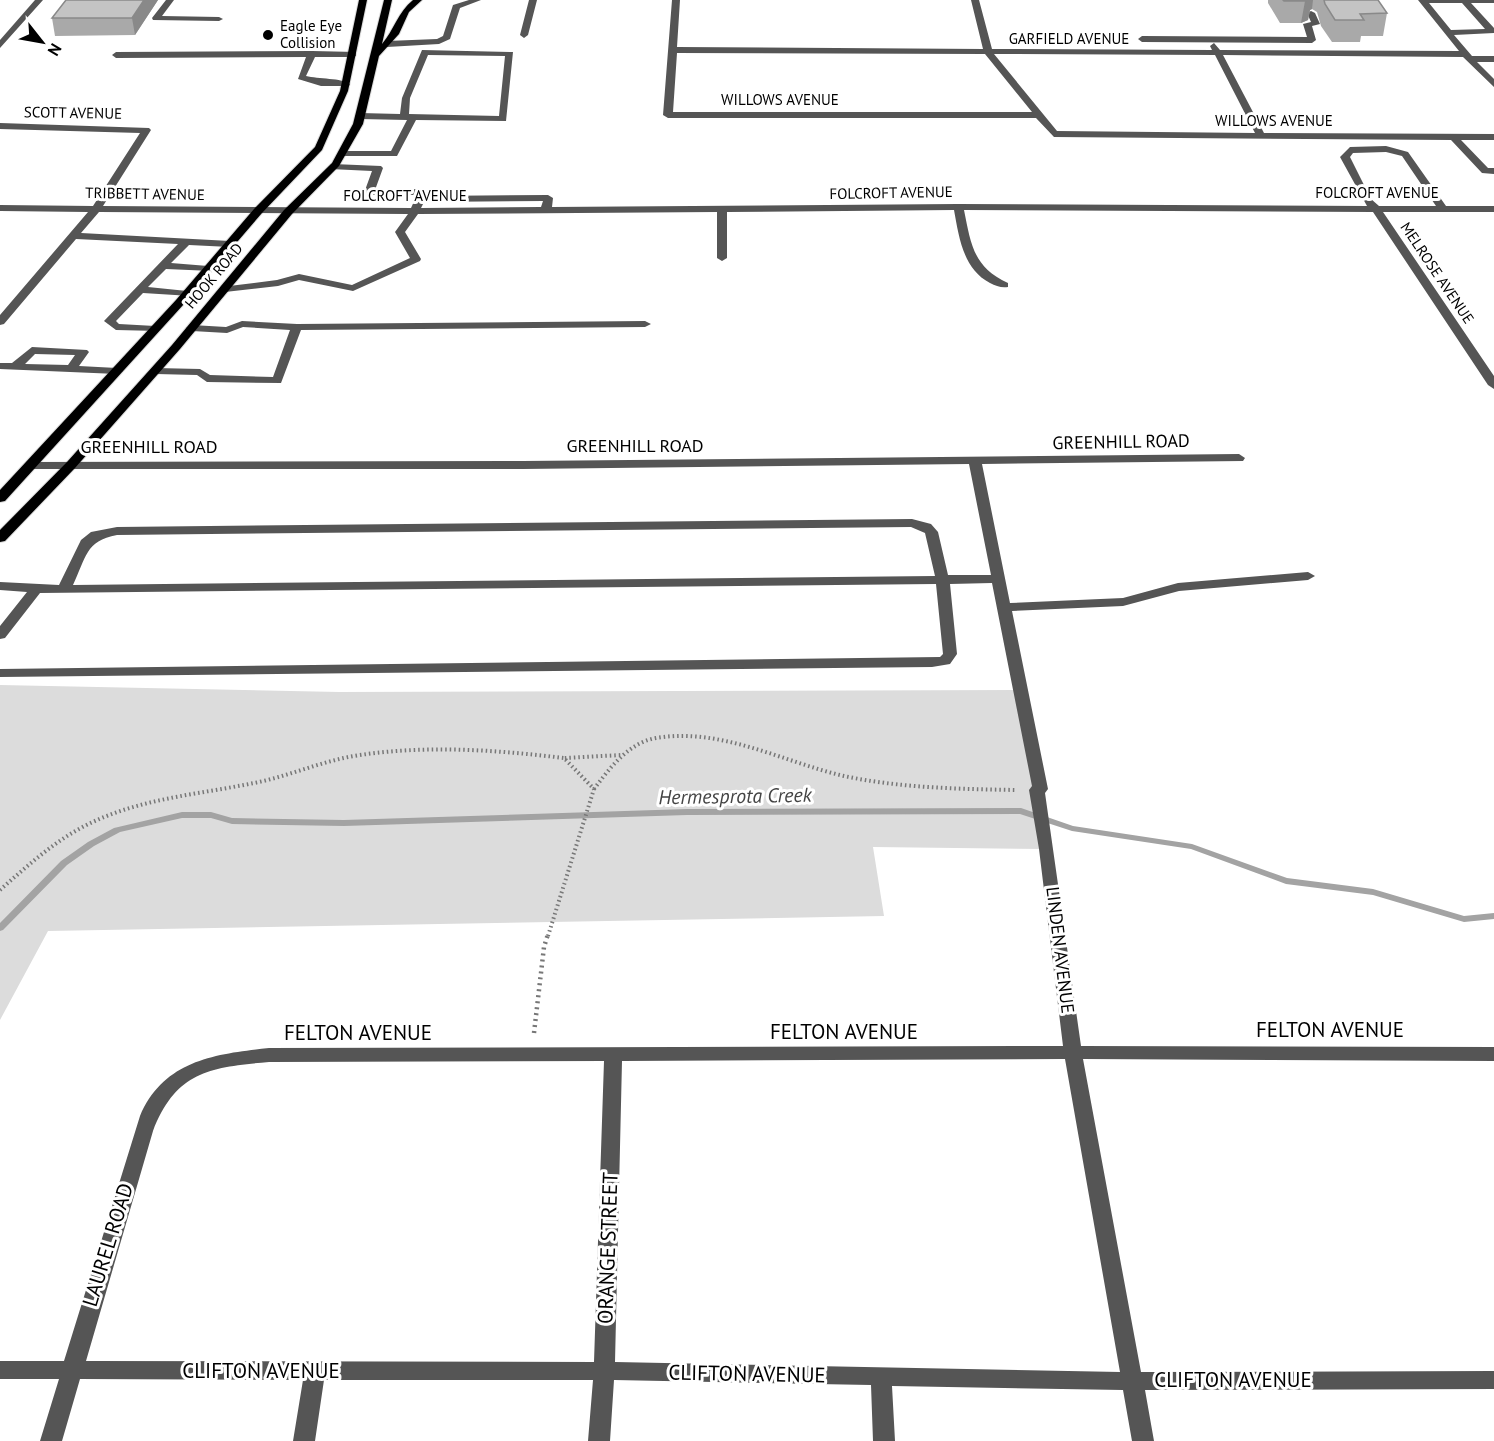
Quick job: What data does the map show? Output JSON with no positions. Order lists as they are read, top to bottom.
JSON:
{
  "streets": {
    "main road": ["HOOK ROAD"],
    "street": [
      "GARFIELD AVENUE",
      "WILLOWS AVENUE",
      "SCOTT AVENUE",
      "FOLCROFT AVENUE",
      "TRIBBETT AVENUE",
      "MELROSE AVENUE",
      "GREENHILL ROAD",
      "LINDEN AVENUE",
      "FELTON AVENUE",
      "LAUREL ROAD",
      "ORANGE STREET",
      "CLIFTON AVENUE"
    ]
  },
  "crossings": [
    ["GARFIELD AVENUE", "WILLOWS AVENUE"],
    ["SCOTT AVENUE", "TRIBBETT AVENUE"],
    ["FOLCROFT AVENUE", "TRIBBETT AVENUE"],
    ["FOLCROFT AVENUE", "MELROSE AVENUE"],
    ["FOLCROFT AVENUE", "HOOK ROAD"],
    ["TRIBBETT AVENUE", "HOOK ROAD"],
    ["HOOK ROAD", "GREENHILL ROAD"],
    ["GREENHILL ROAD", "LINDEN AVENUE"],
    ["LINDEN AVENUE", "FELTON AVENUE"],
    ["LINDEN AVENUE", "CLIFTON AVENUE"],
    ["FELTON AVENUE", "LAUREL ROAD"],
    ["FELTON AVENUE", "ORANGE STREET"],
    ["LAUREL ROAD", "CLIFTON AVENUE"],
    ["ORANGE STREET", "CLIFTON AVENUE"]
  ],
  "water": ["Hermesprota Creek"],
  "places": ["Eagle Eye Collision"],
  "north": "bottom right"
}
